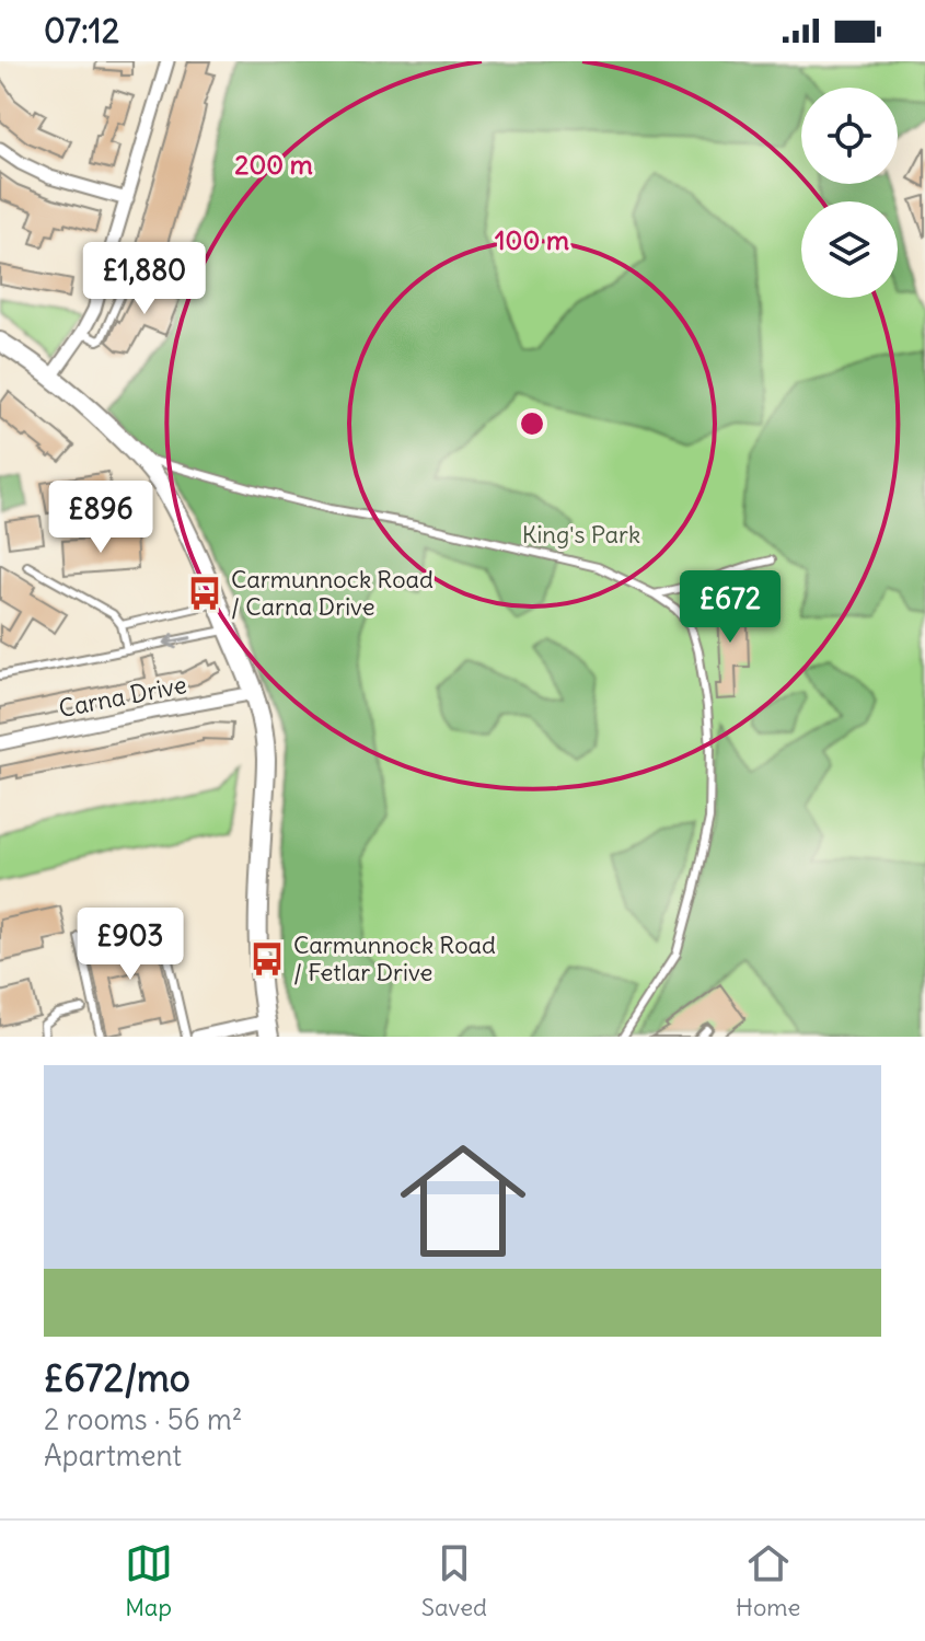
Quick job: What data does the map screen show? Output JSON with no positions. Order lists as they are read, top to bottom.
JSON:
{
  "streets": {
    "street": ["Carna Drive"]
  },
  "parks": ["King's Park"],
  "places": {
    "bus stop": ["Carmunnock Road / Carna Drive", "Carmunnock Road / Fetlar Drive"]
  },
  "page": {
    "status": "07:12",
    "price": [
      "£1,880",
      "£896",
      "£672",
      "£903"
    ],
    "list": [
      {
        "name": "£672/mo",
        "note": "2 rooms · 56 m² · Apartment"
      }
    ],
    "tabs": ["Map", "Saved", "Home"]
  },
  "rings": ["200 m", "100 m"]
}
